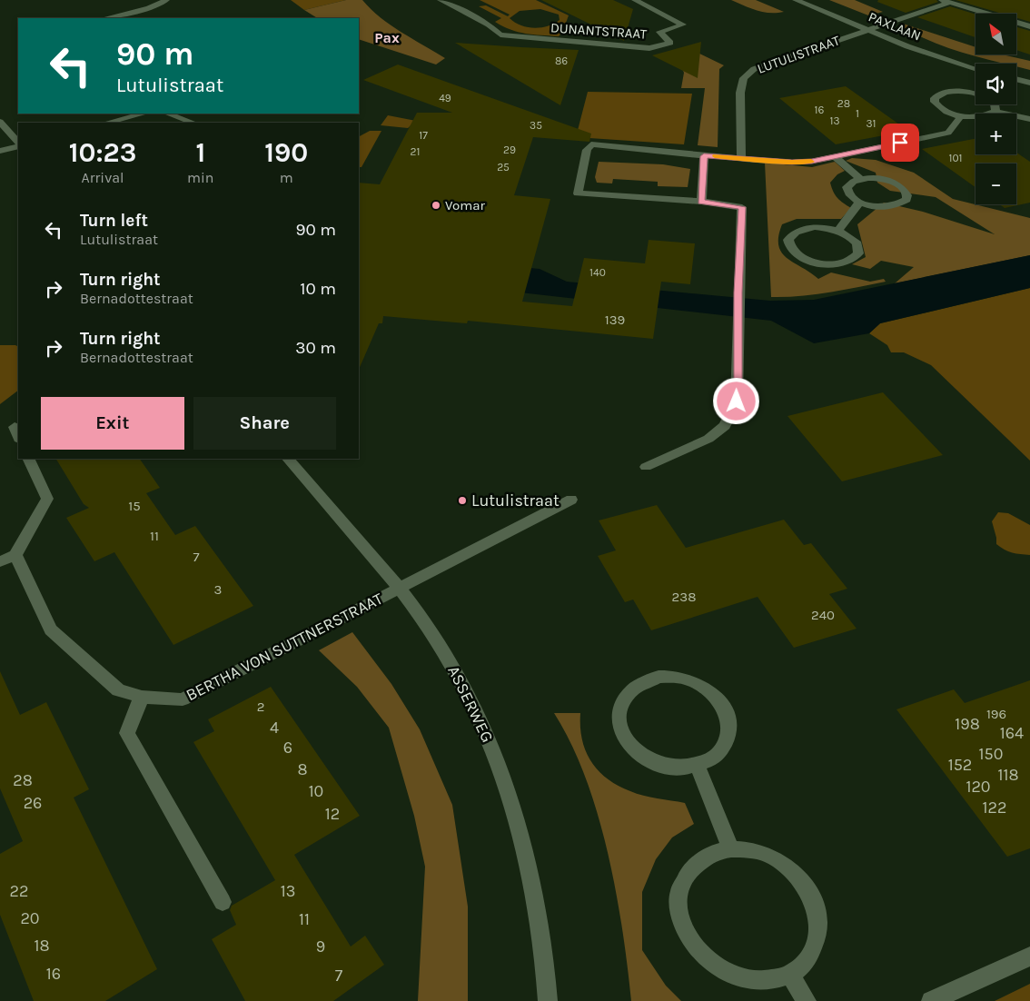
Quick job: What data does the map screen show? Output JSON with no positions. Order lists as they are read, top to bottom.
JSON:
{
  "streets": {
    "street": [
      "PAXLAAN",
      "DUNANTSTRAAT",
      "LUTULISTRAAT",
      "BERTHA VON SUTTNERSTRAAT",
      "ASSERWEG"
    ]
  },
  "crossings": [
    ["PAXLAAN", "LUTULISTRAAT"],
    ["BERTHA VON SUTTNERSTRAAT", "ASSERWEG"]
  ],
  "districts": ["Pax"],
  "places": ["Vomar", "Lutulistraat"],
  "house_numbers": [
    "86",
    "49",
    "28",
    "16",
    "1",
    "13",
    "31",
    "35",
    "17",
    "29",
    "21",
    "101",
    "25",
    "140",
    "139",
    "15",
    "11",
    "7",
    "3",
    "238",
    "240",
    "2",
    "196",
    "198",
    "4",
    "164",
    "6",
    "150",
    "152",
    "8",
    "118",
    "28",
    "120",
    "10",
    "26",
    "122",
    "12",
    "22",
    "13",
    "20",
    "11",
    "18",
    "9",
    "16",
    "7"
  ],
  "north": "top left",
  "page": {
    "map_buttons": ["+", "−"],
    "turn": ["90 m", "Lutulistraat"],
    "eta": [
      "10:23",
      "Arrival",
      "1",
      "min",
      "190",
      "m"
    ],
    "list": [
      {
        "name": "Turn left",
        "note": "Lutulistraat",
        "value": "90 m"
      },
      {
        "name": "Turn right",
        "note": "Bernadottestraat",
        "value": "10 m"
      },
      {
        "name": "Turn right",
        "note": "Bernadottestraat",
        "value": "30 m"
      }
    ],
    "buttons": ["Exit", "Share"]
  }
}
